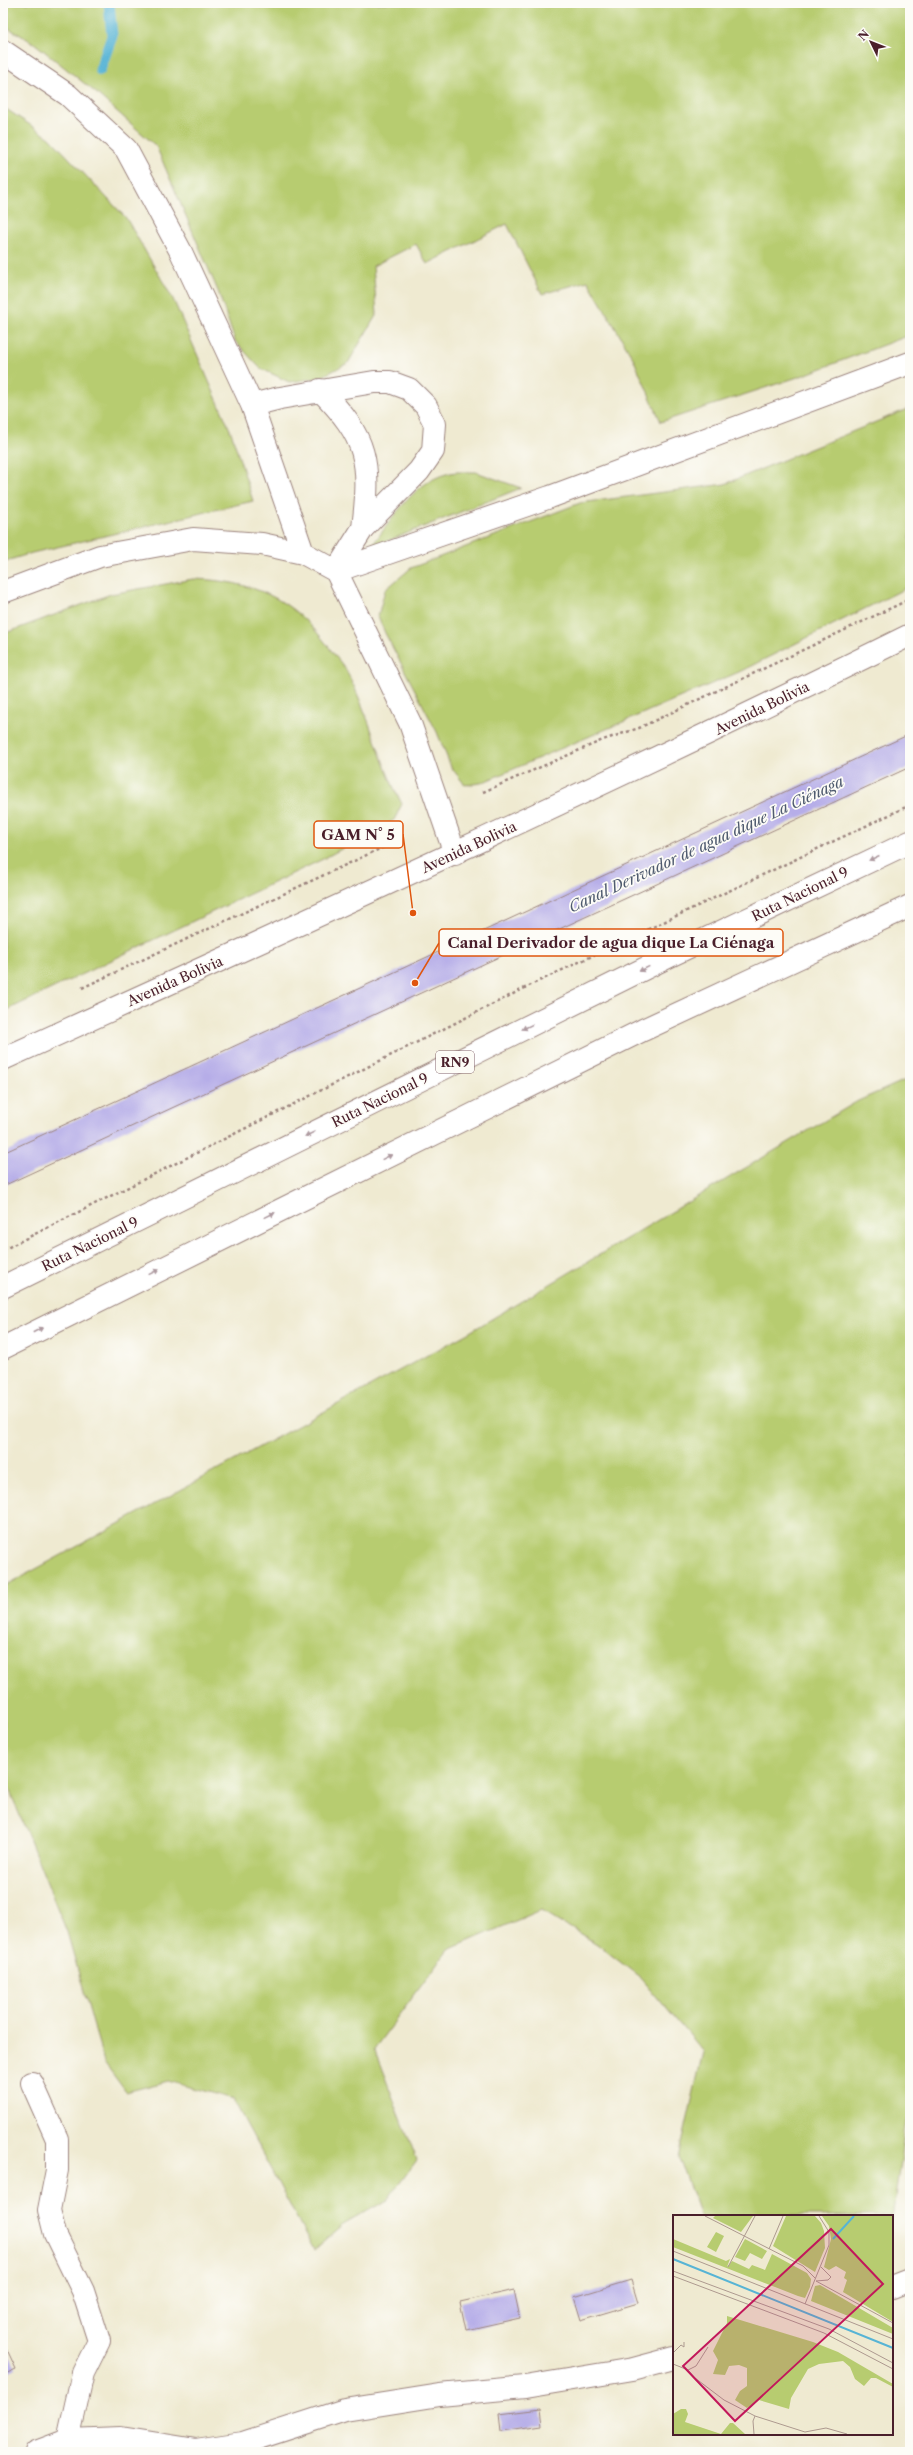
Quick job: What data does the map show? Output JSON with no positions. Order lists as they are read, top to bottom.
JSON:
{
  "streets": {
    "main road": ["Avenida Bolivia", "Ruta Nacional 9", "RN9"]
  },
  "water": ["Canal Derivador de agua dique La Ciénaga"],
  "places": ["GAM N° 5", "Canal Derivador de agua dique La Ciénaga"],
  "north": "top left"
}
